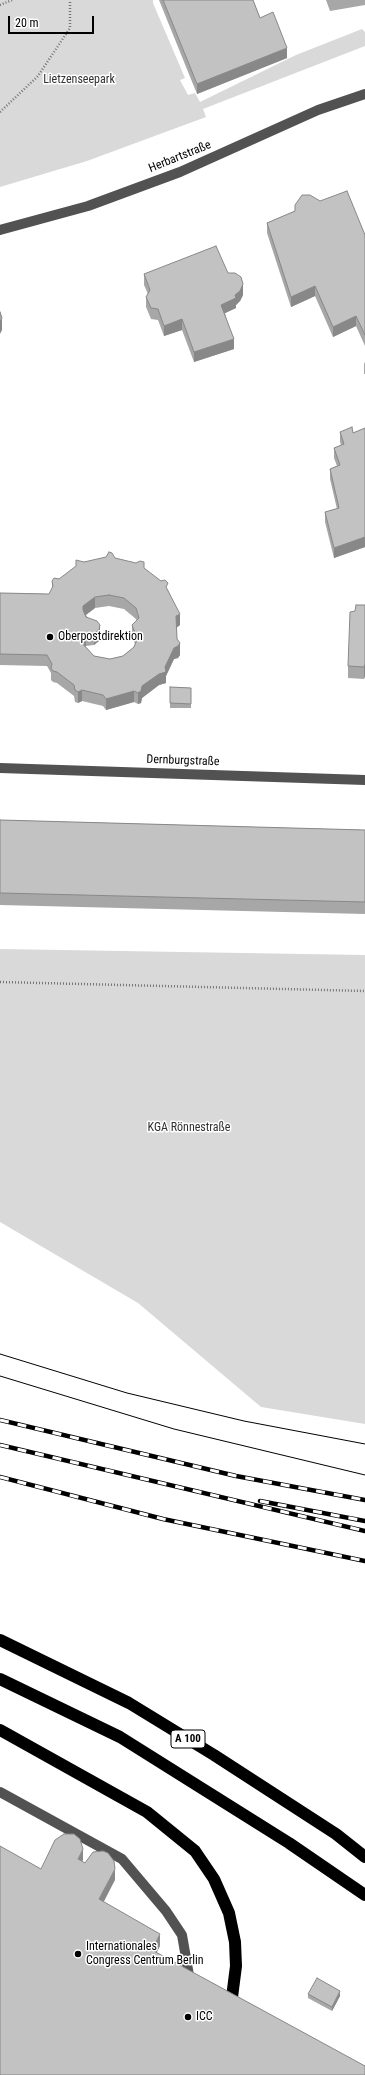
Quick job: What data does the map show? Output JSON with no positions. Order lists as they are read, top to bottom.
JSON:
{
  "streets": {
    "highway": ["A 100"],
    "street": ["Herbartstraße", "Dernburgstraße"]
  },
  "parks": ["Lietzenseepark", "KGA Rönnestraße"],
  "places": ["Oberpostdirektion", "Internationales Congress Centrum Berlin", "ICC"],
  "scale_bar": "20 m"
}
